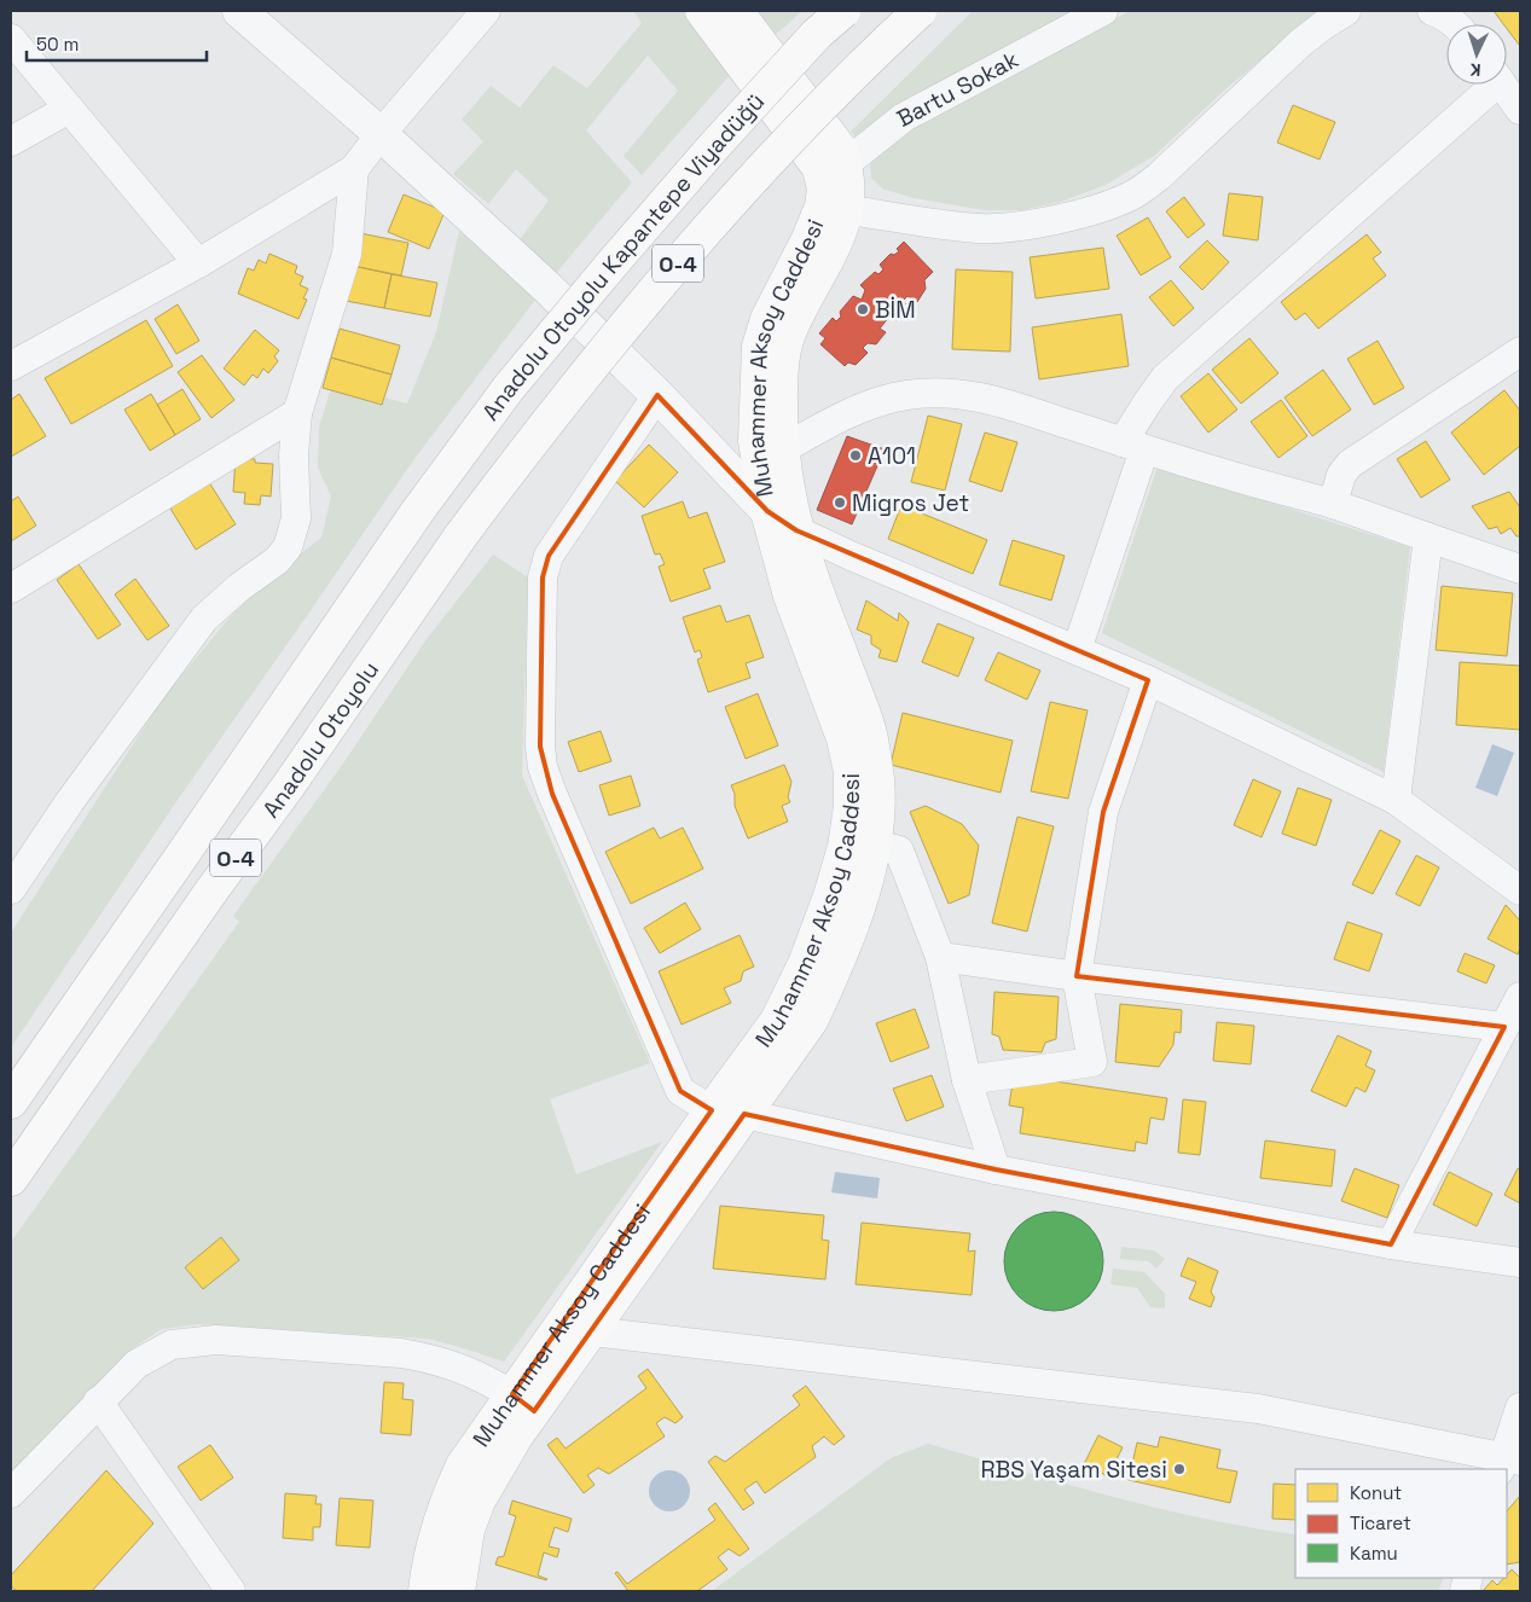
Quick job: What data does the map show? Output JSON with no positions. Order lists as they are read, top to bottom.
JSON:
{
  "streets": {
    "main road": [
      "Anadolu Otoyolu Kapantepe Viyadüğü",
      "O-4",
      "Muhammer Aksoy Caddesi",
      "Anadolu Otoyolu"
    ],
    "street": ["Bartu Sokak"]
  },
  "crossings": [
    ["Bartu Sokak", "Muhammer Aksoy Caddesi"],
    ["Anadolu Otoyolu Kapantepe Viyadüğü", "Anadolu Otoyolu"]
  ],
  "places": [
    "BİM",
    "A101",
    "Migros Jet",
    "RBS Yaşam Sitesi"
  ],
  "legend": ["Konut", "Ticaret", "Kamu"],
  "scale_bar": "50 m",
  "north": "bottom"
}
